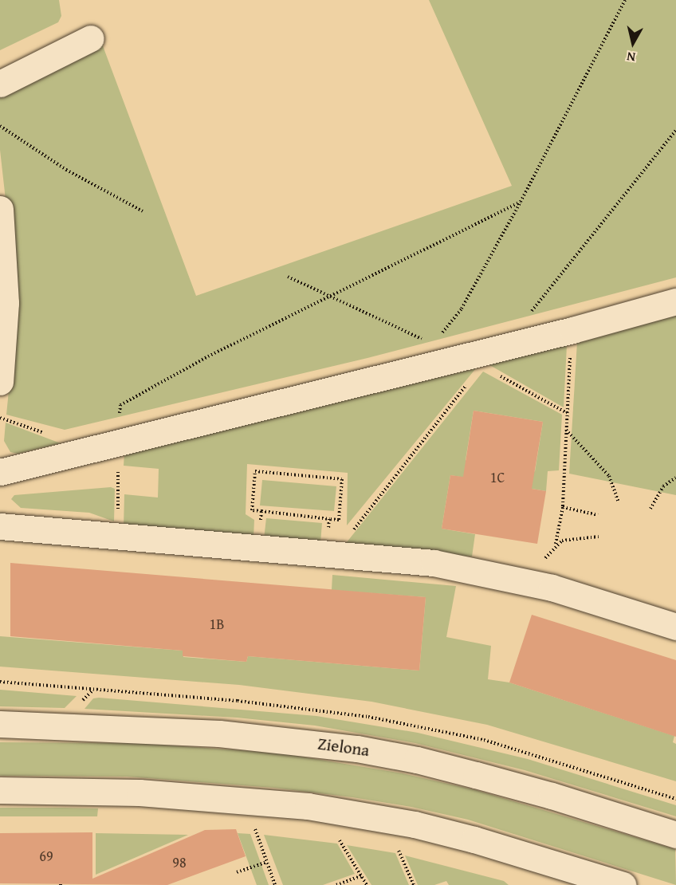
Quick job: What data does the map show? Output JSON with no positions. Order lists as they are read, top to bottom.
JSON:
{
  "streets": {
    "street": ["Zielona"]
  },
  "house_numbers": [
    "1C",
    "1B",
    "69",
    "98"
  ],
  "north": "bottom"
}
